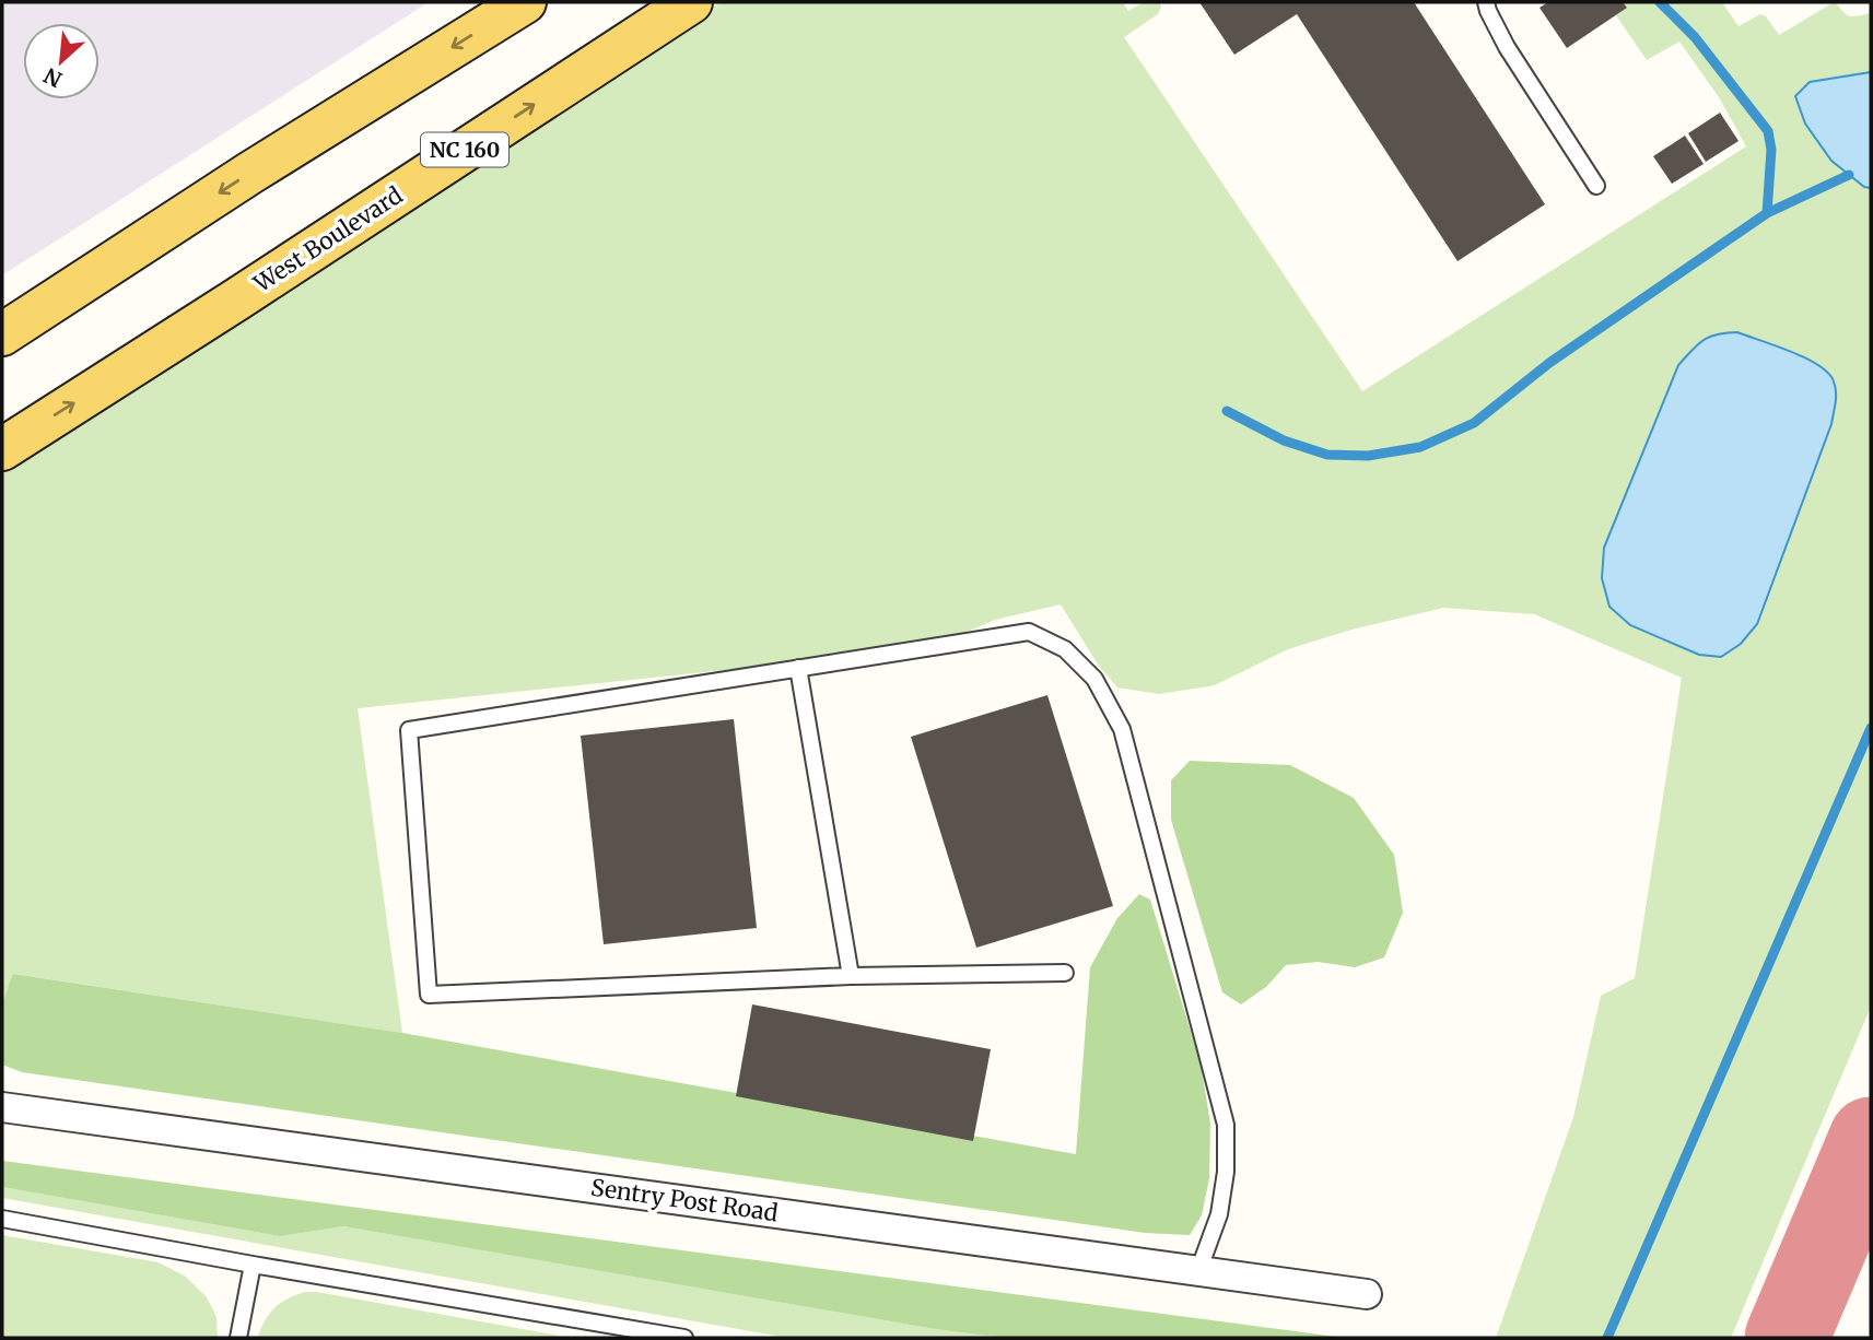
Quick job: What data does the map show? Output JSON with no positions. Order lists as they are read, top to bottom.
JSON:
{
  "streets": {
    "main road": ["NC 160", "West Boulevard"],
    "street": ["Sentry Post Road"]
  },
  "north": "bottom left"
}
